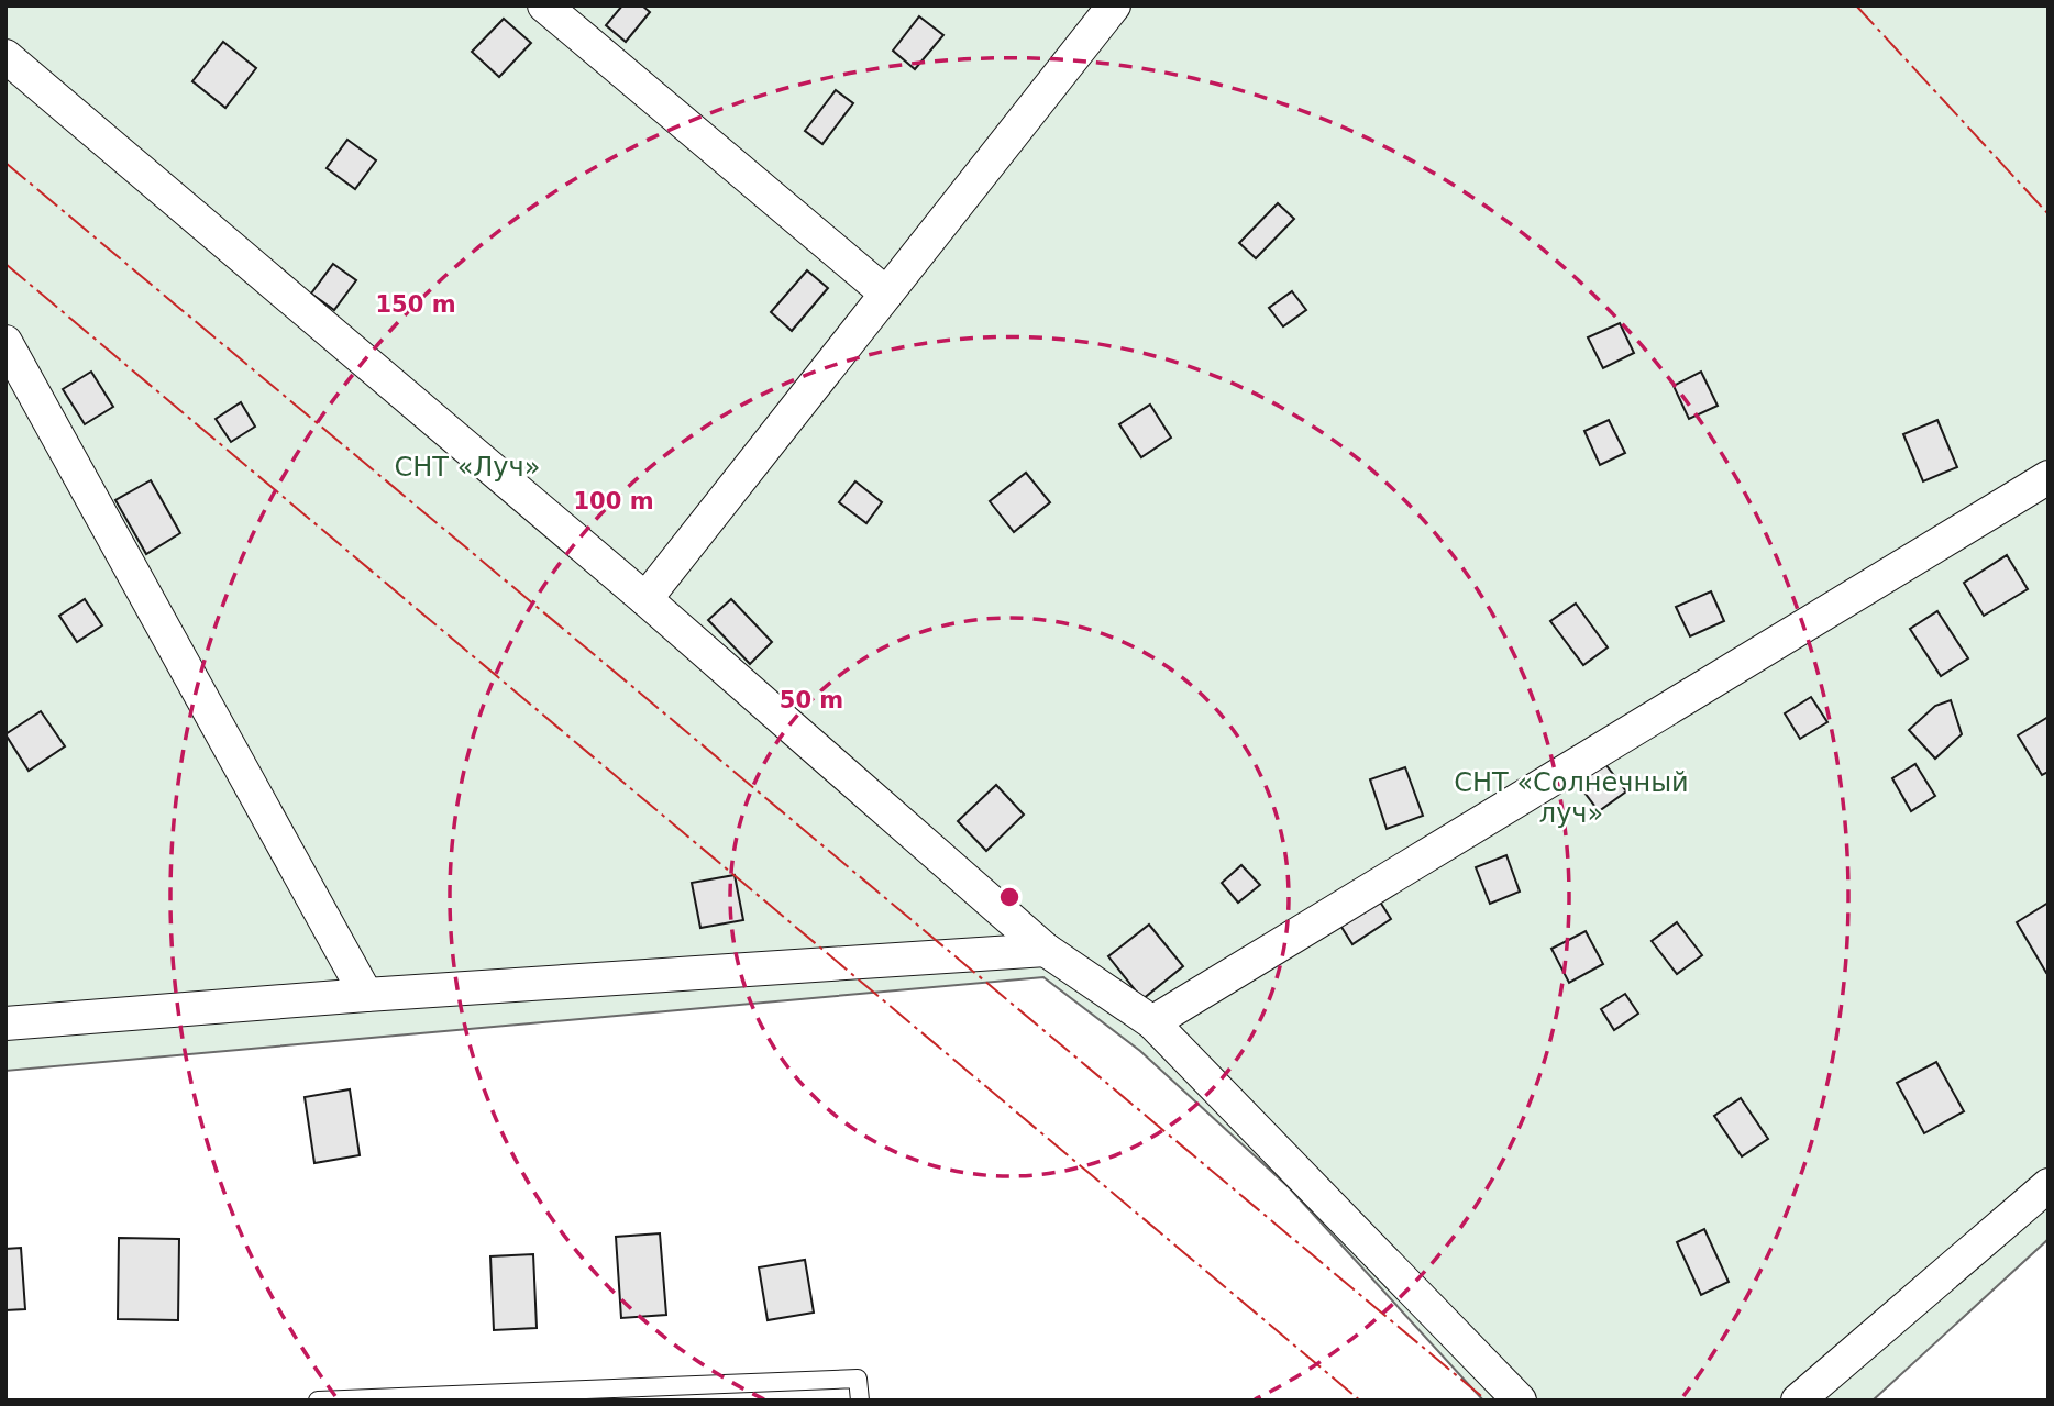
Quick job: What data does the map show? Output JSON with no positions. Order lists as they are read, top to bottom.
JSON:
{
  "parks": ["СНТ «Луч»", "СНТ «Солнечный луч»"],
  "rings": ["150 m", "100 m", "50 m"]
}
